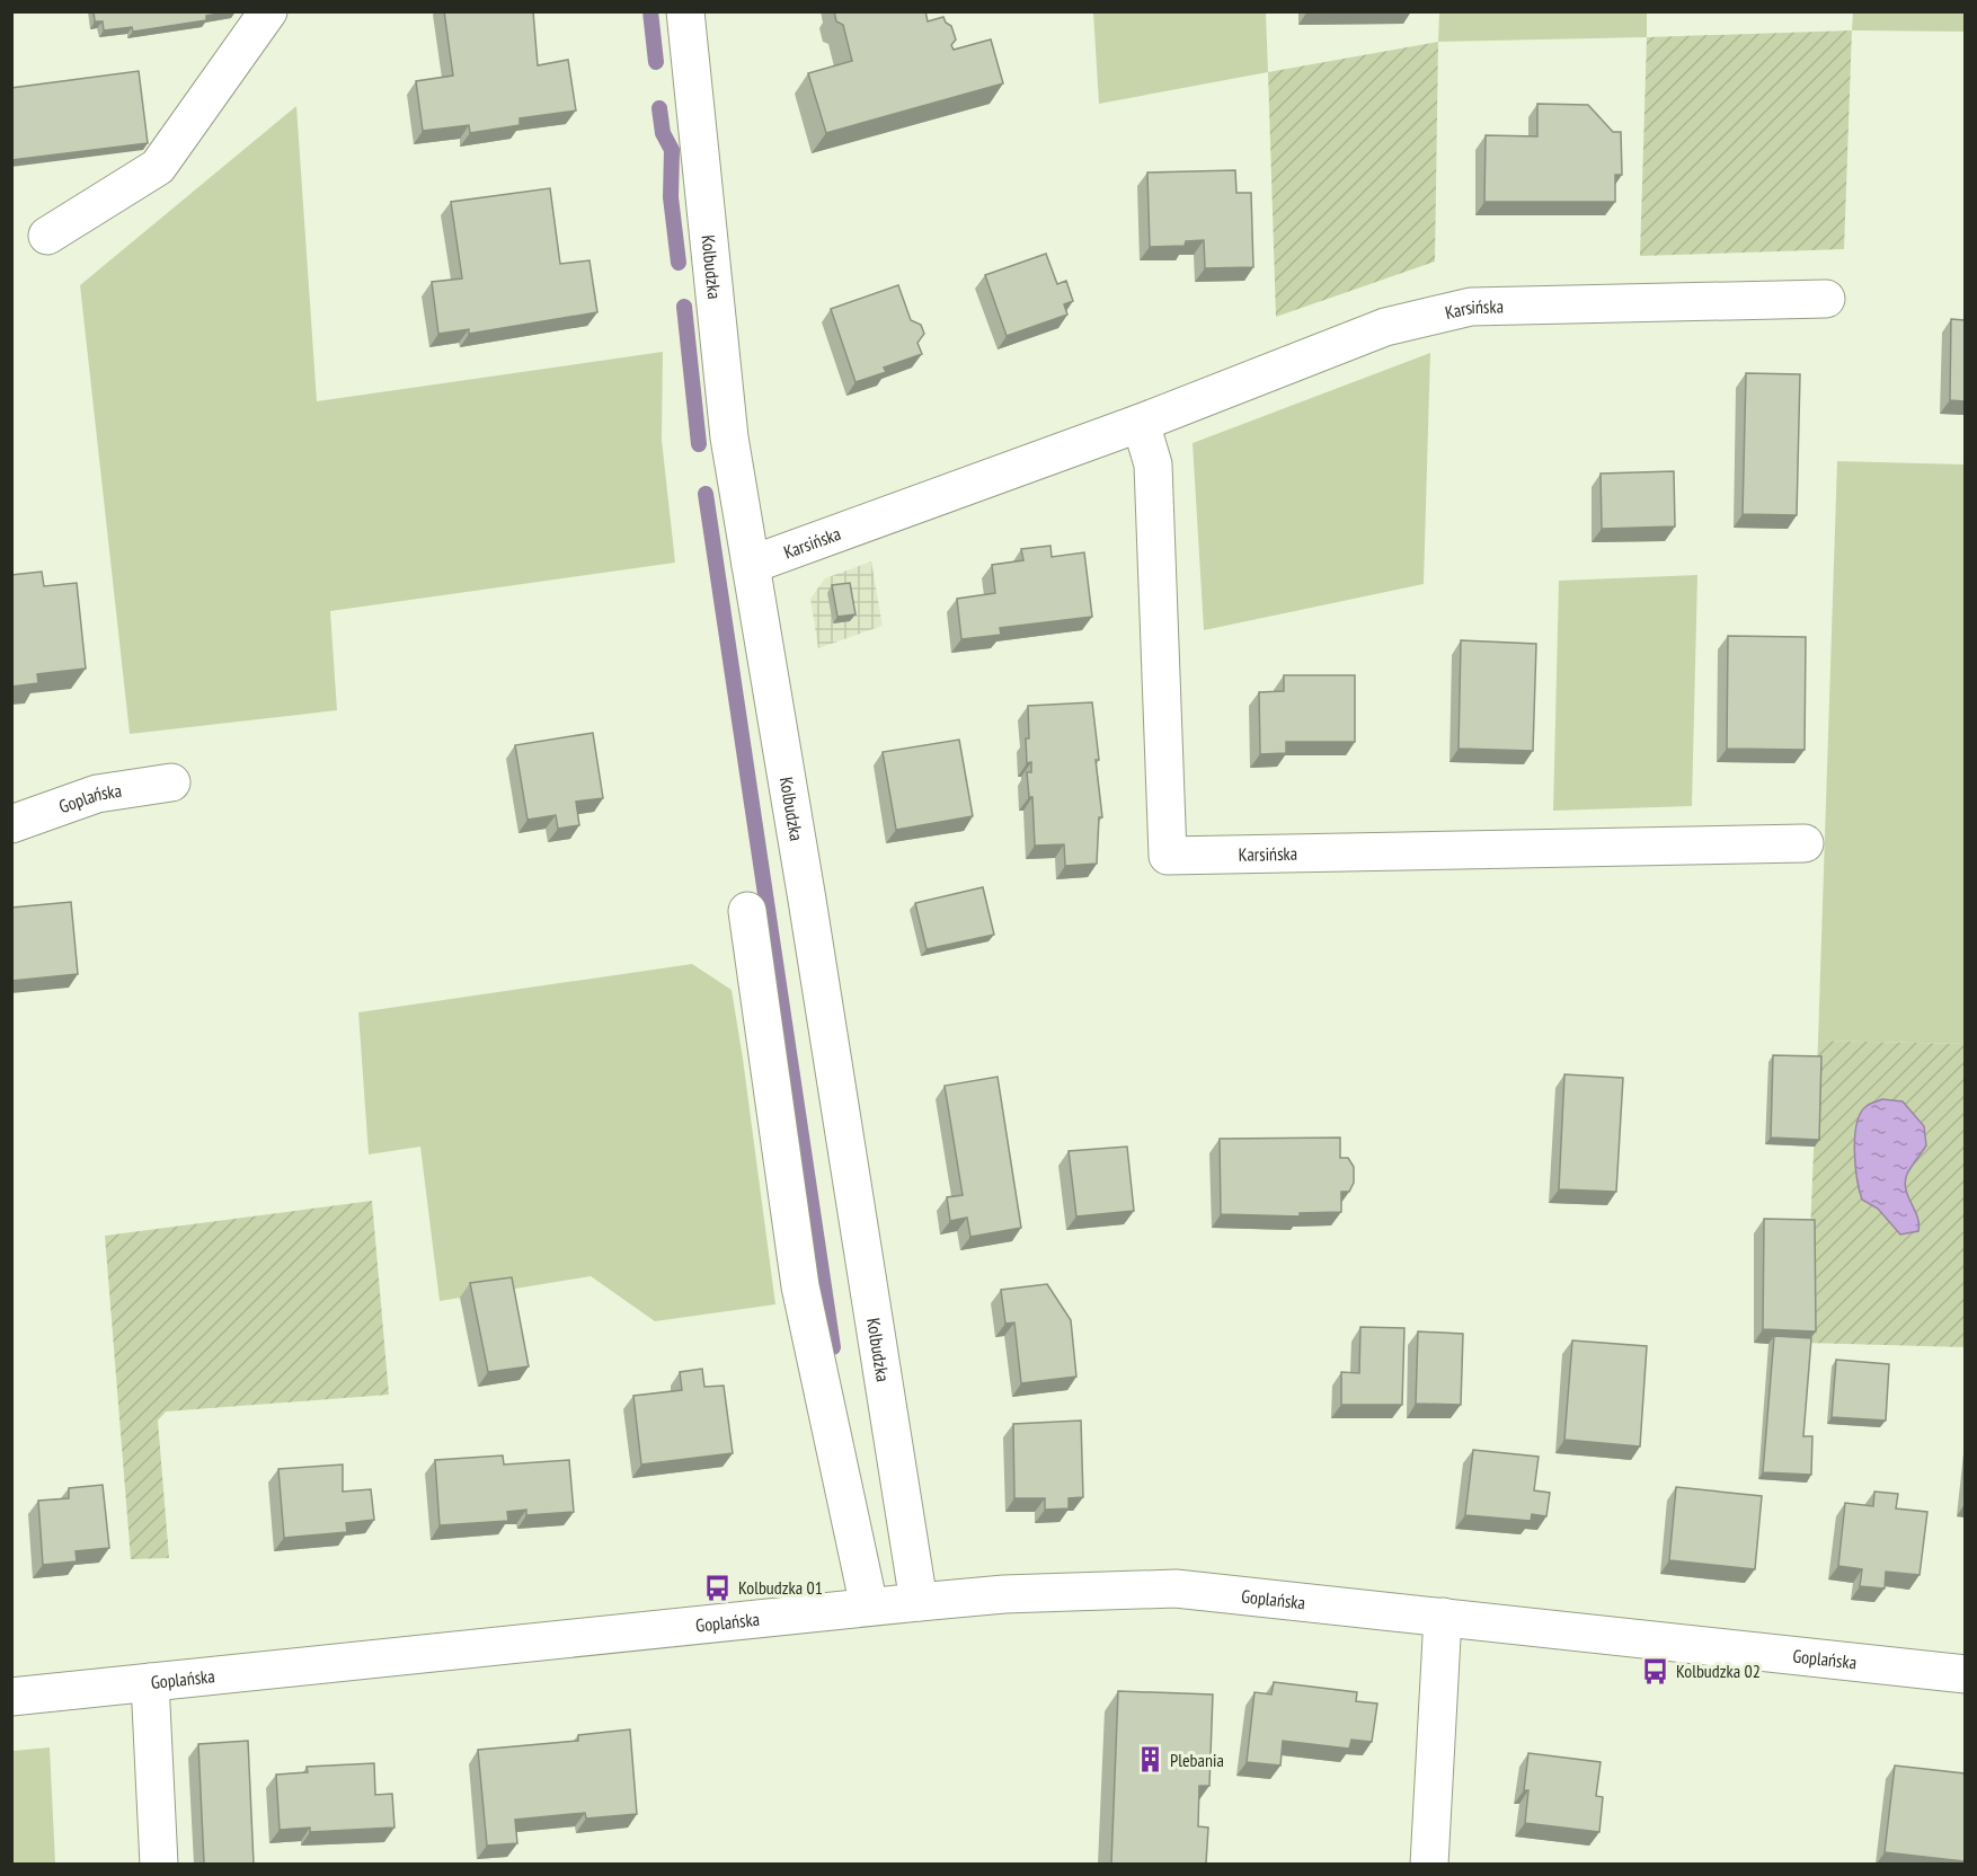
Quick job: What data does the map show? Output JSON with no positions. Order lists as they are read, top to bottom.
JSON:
{
  "streets": {
    "street": ["Kolbudzka", "Karsińska", "Goplańska"]
  },
  "crossings": [
    ["Kolbudzka", "Karsińska"],
    ["Kolbudzka", "Goplańska"]
  ],
  "places": {
    "bus stop": ["Kolbudzka 01", "Kolbudzka 02"],
    "building": ["Plebania"]
  }
}
